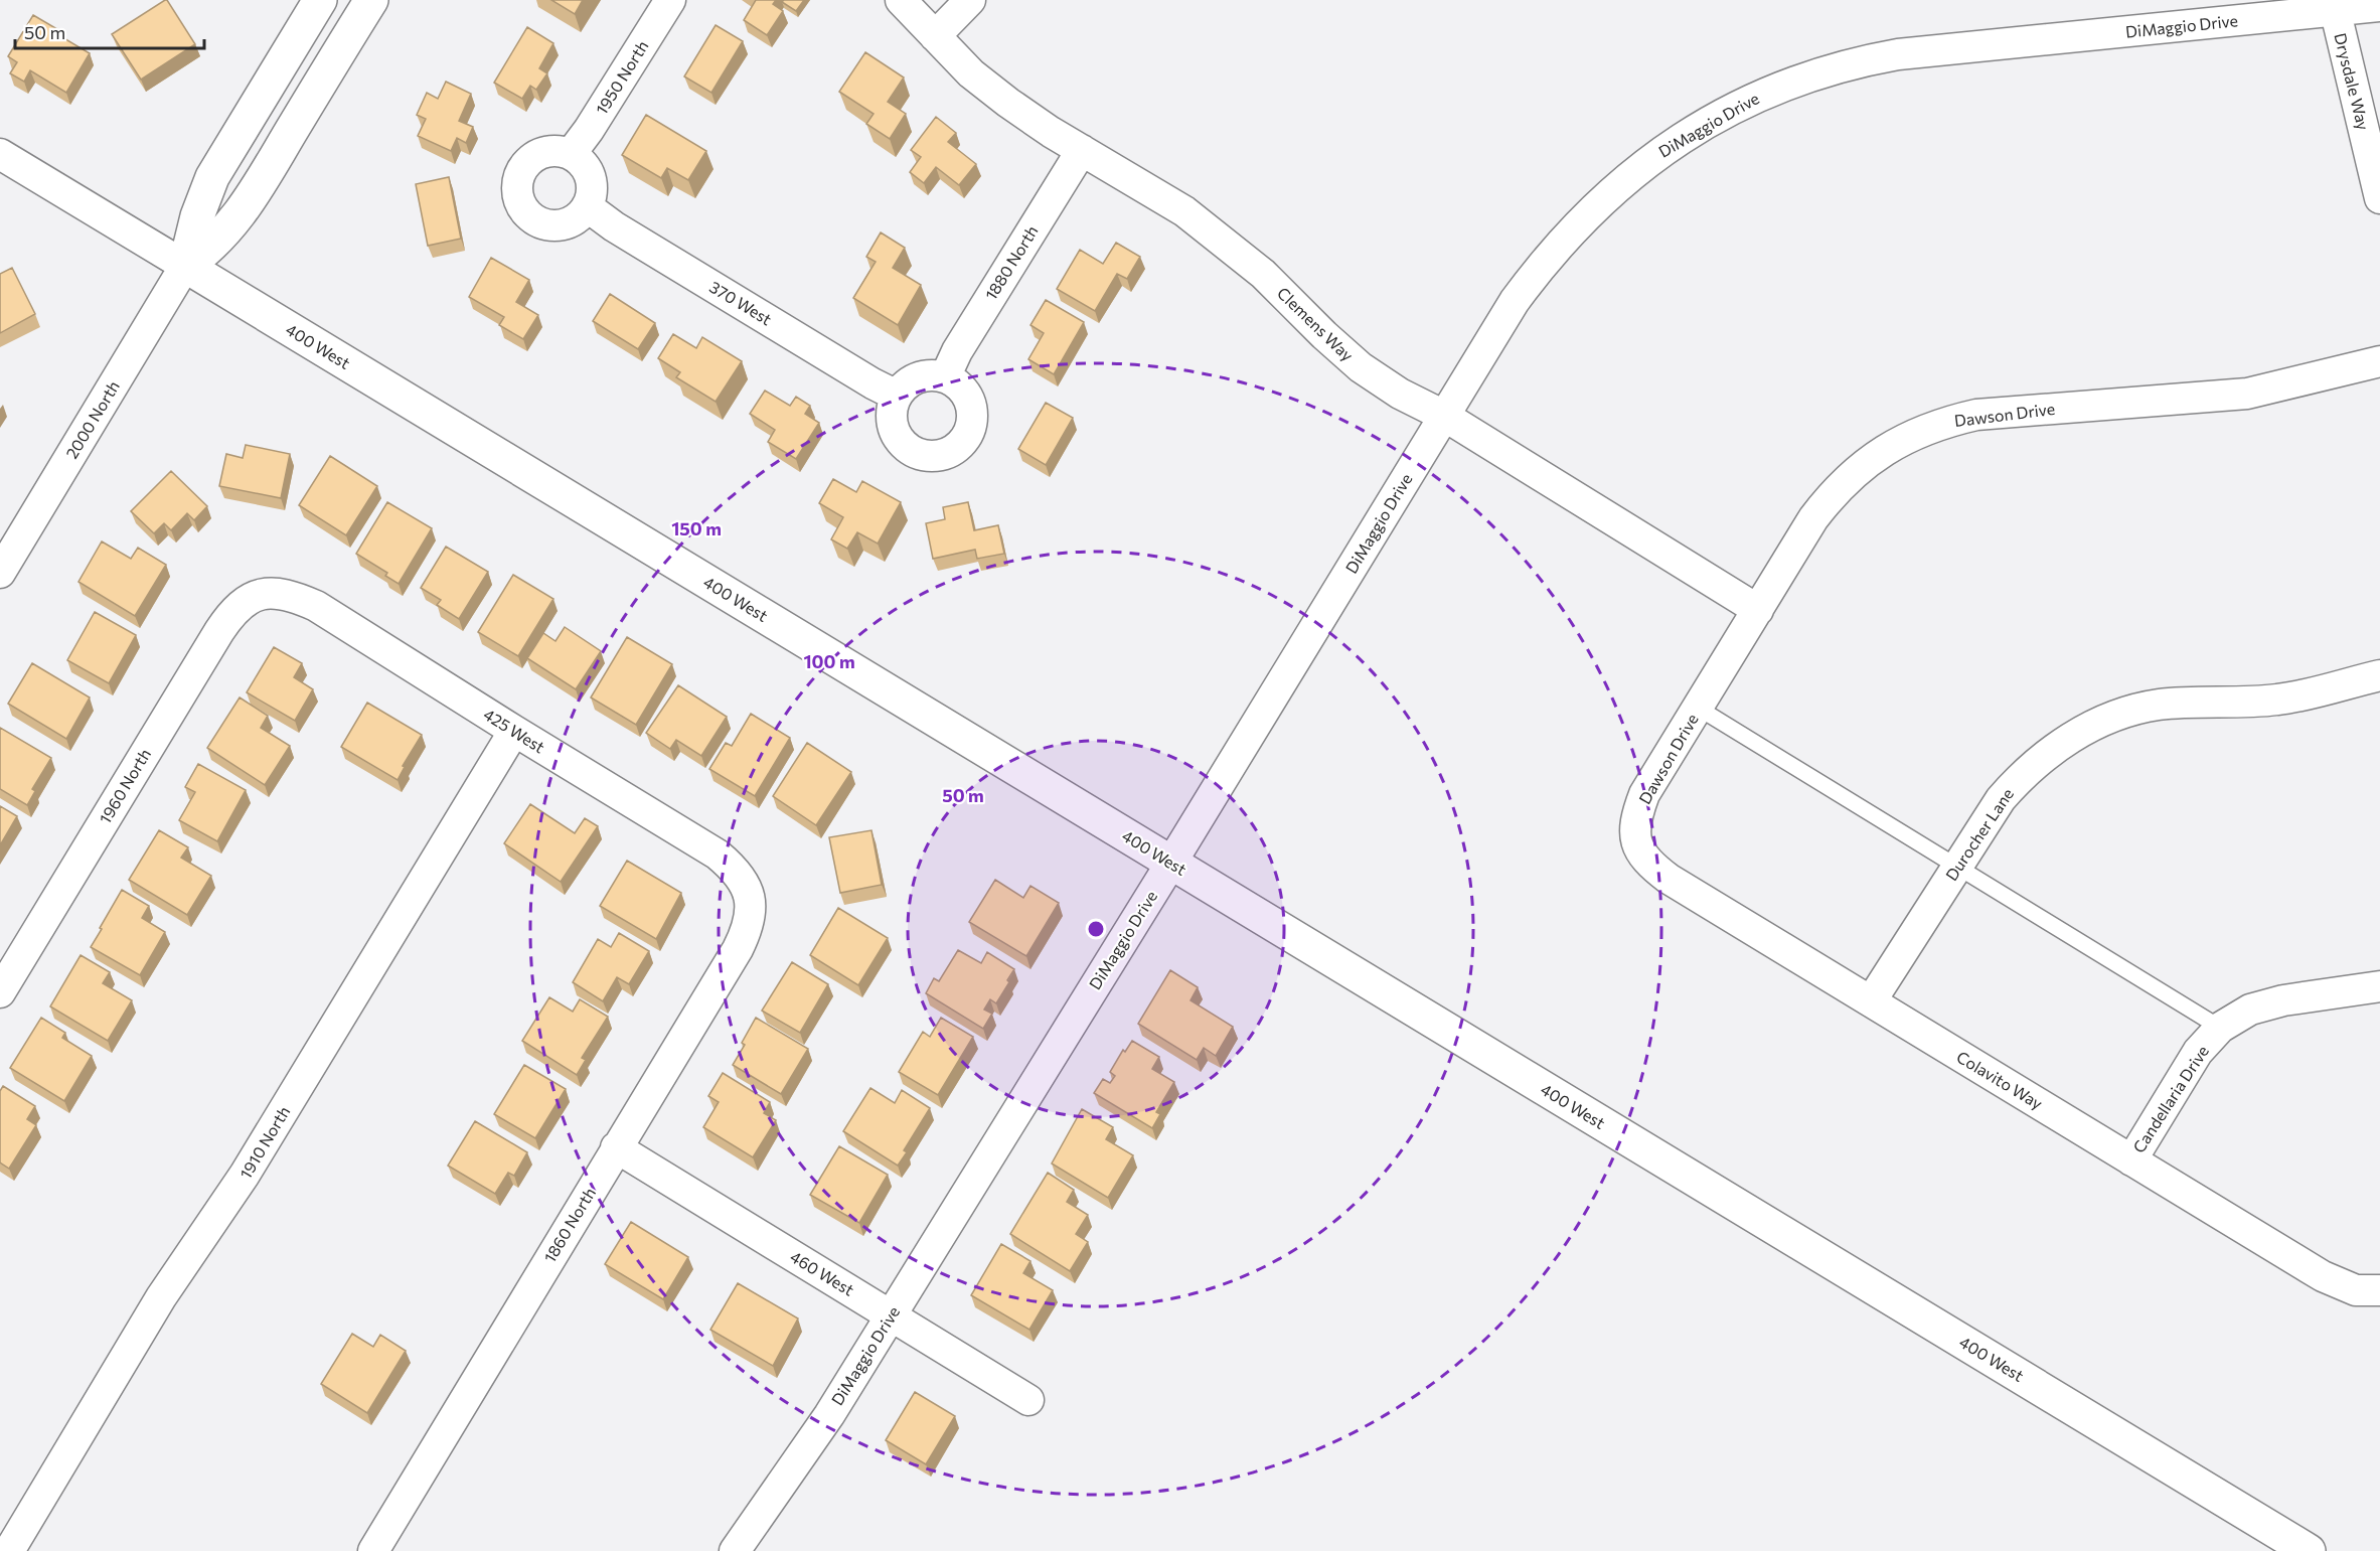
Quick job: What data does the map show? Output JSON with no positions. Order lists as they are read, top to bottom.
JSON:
{
  "streets": {
    "street": [
      "DiMaggio Drive",
      "1950 North",
      "Drysdale Way",
      "1880 North",
      "370 West",
      "Clemens Way",
      "400 West",
      "Dawson Drive",
      "2000 North",
      "425 West",
      "1960 North",
      "Durocher Lane",
      "Colavito Way",
      "Candellaria Drive",
      "1910 North",
      "1860 North",
      "460 West"
    ]
  },
  "crossings": [
    ["DiMaggio Drive", "Drysdale Way"],
    ["DiMaggio Drive", "Clemens Way"],
    ["DiMaggio Drive", "400 West"],
    ["DiMaggio Drive", "460 West"],
    ["1950 North", "370 West"],
    ["1880 North", "370 West"],
    ["1880 North", "Clemens Way"],
    ["Clemens Way", "Dawson Drive"],
    ["400 West", "2000 North"],
    ["Dawson Drive", "Colavito Way"],
    ["425 West", "1960 North"],
    ["425 West", "1910 North"],
    ["425 West", "1860 North"],
    ["Durocher Lane", "Colavito Way"],
    ["Colavito Way", "Candellaria Drive"],
    ["1860 North", "460 West"]
  ],
  "scale_bar": "50 m",
  "rings": ["150 m", "100 m", "50 m"]
}
